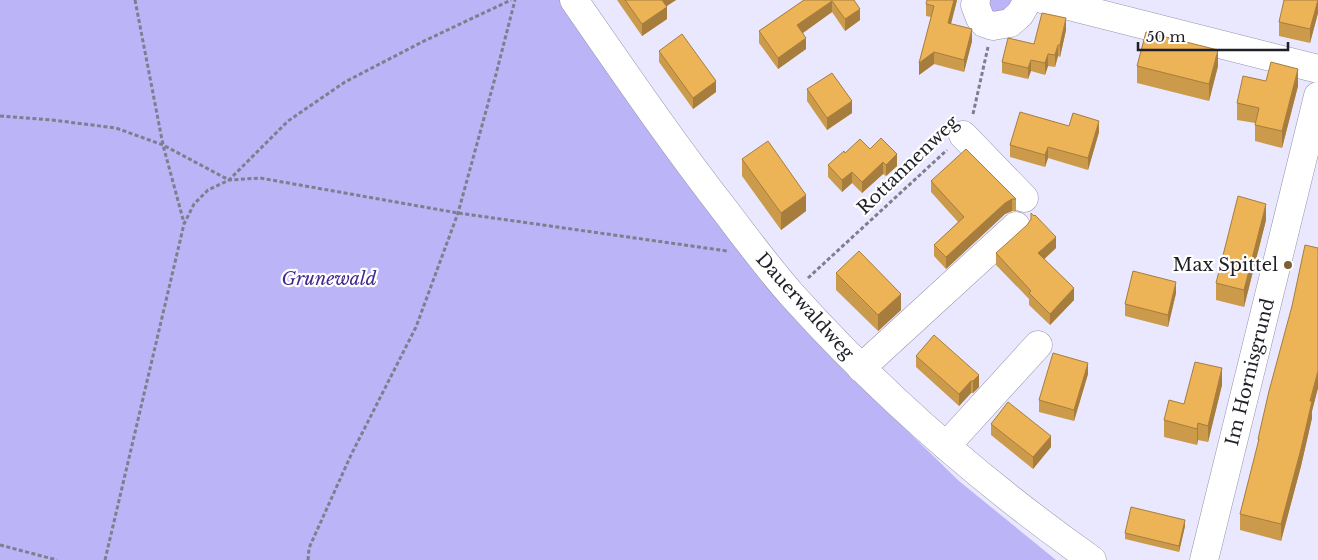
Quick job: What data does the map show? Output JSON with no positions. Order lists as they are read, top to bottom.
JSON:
{
  "streets": {
    "street": ["Dauerwaldweg", "Im Hornisgrund"],
    "path": ["Rottannenweg"]
  },
  "crossings": [
    ["Rottannenweg", "Dauerwaldweg"]
  ],
  "parks": ["Grunewald"],
  "places": ["Max Spittel"],
  "scale_bar": "50 m"
}
